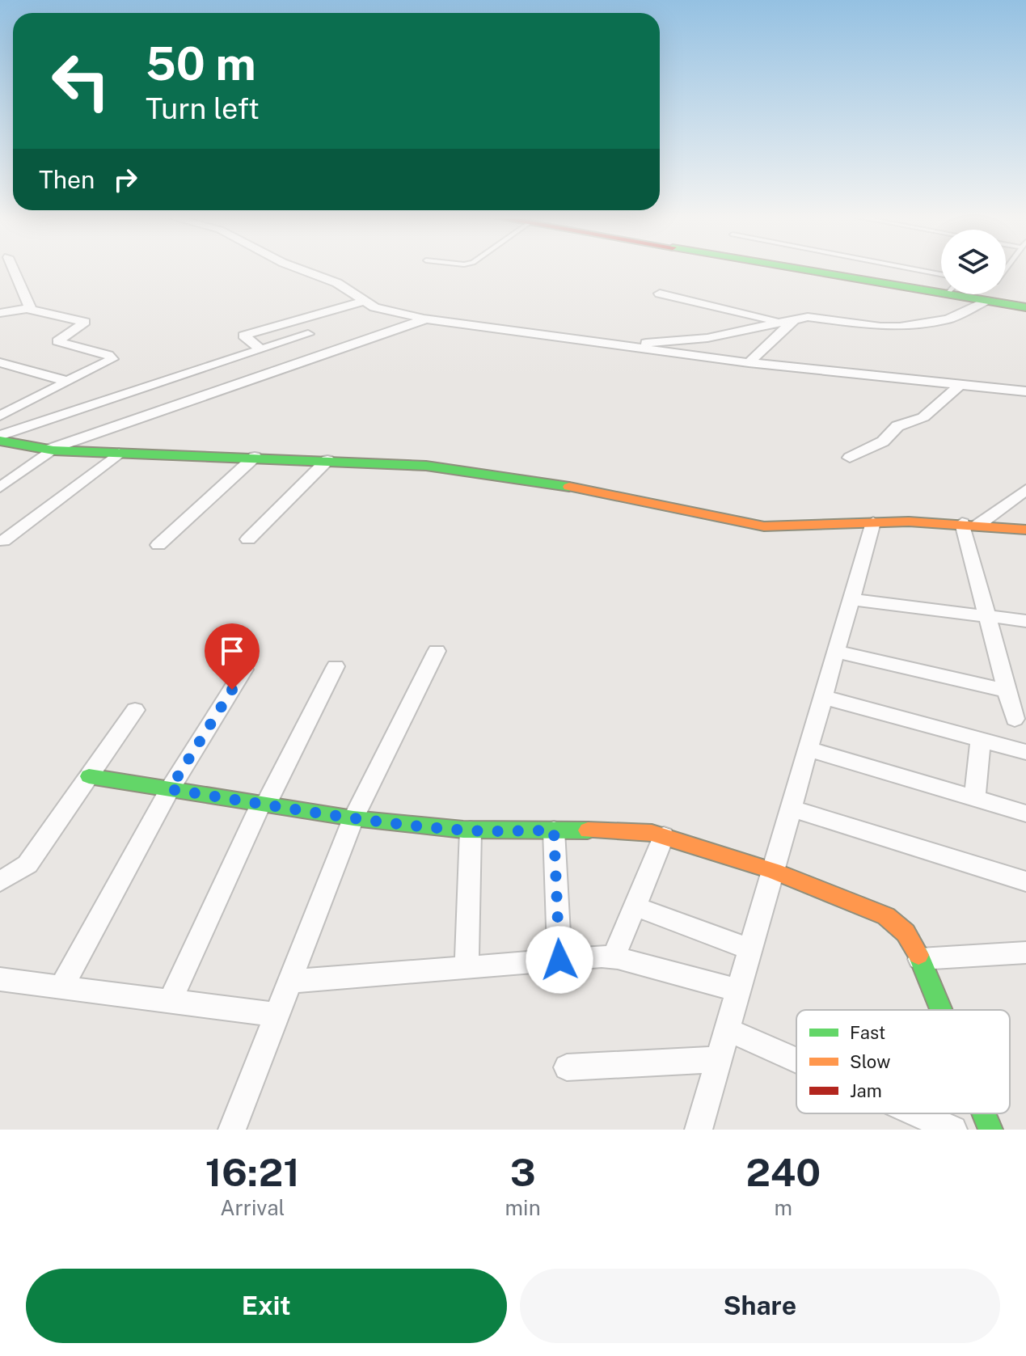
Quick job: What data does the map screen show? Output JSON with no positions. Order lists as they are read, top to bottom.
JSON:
{
  "legend": ["Fast", "Slow", "Jam"],
  "page": {
    "turn": ["50 m", "Turn left"],
    "then": "Then",
    "eta": [
      "16:21",
      "Arrival",
      "3",
      "min",
      "240",
      "m"
    ],
    "buttons": ["Exit", "Share"]
  }
}
